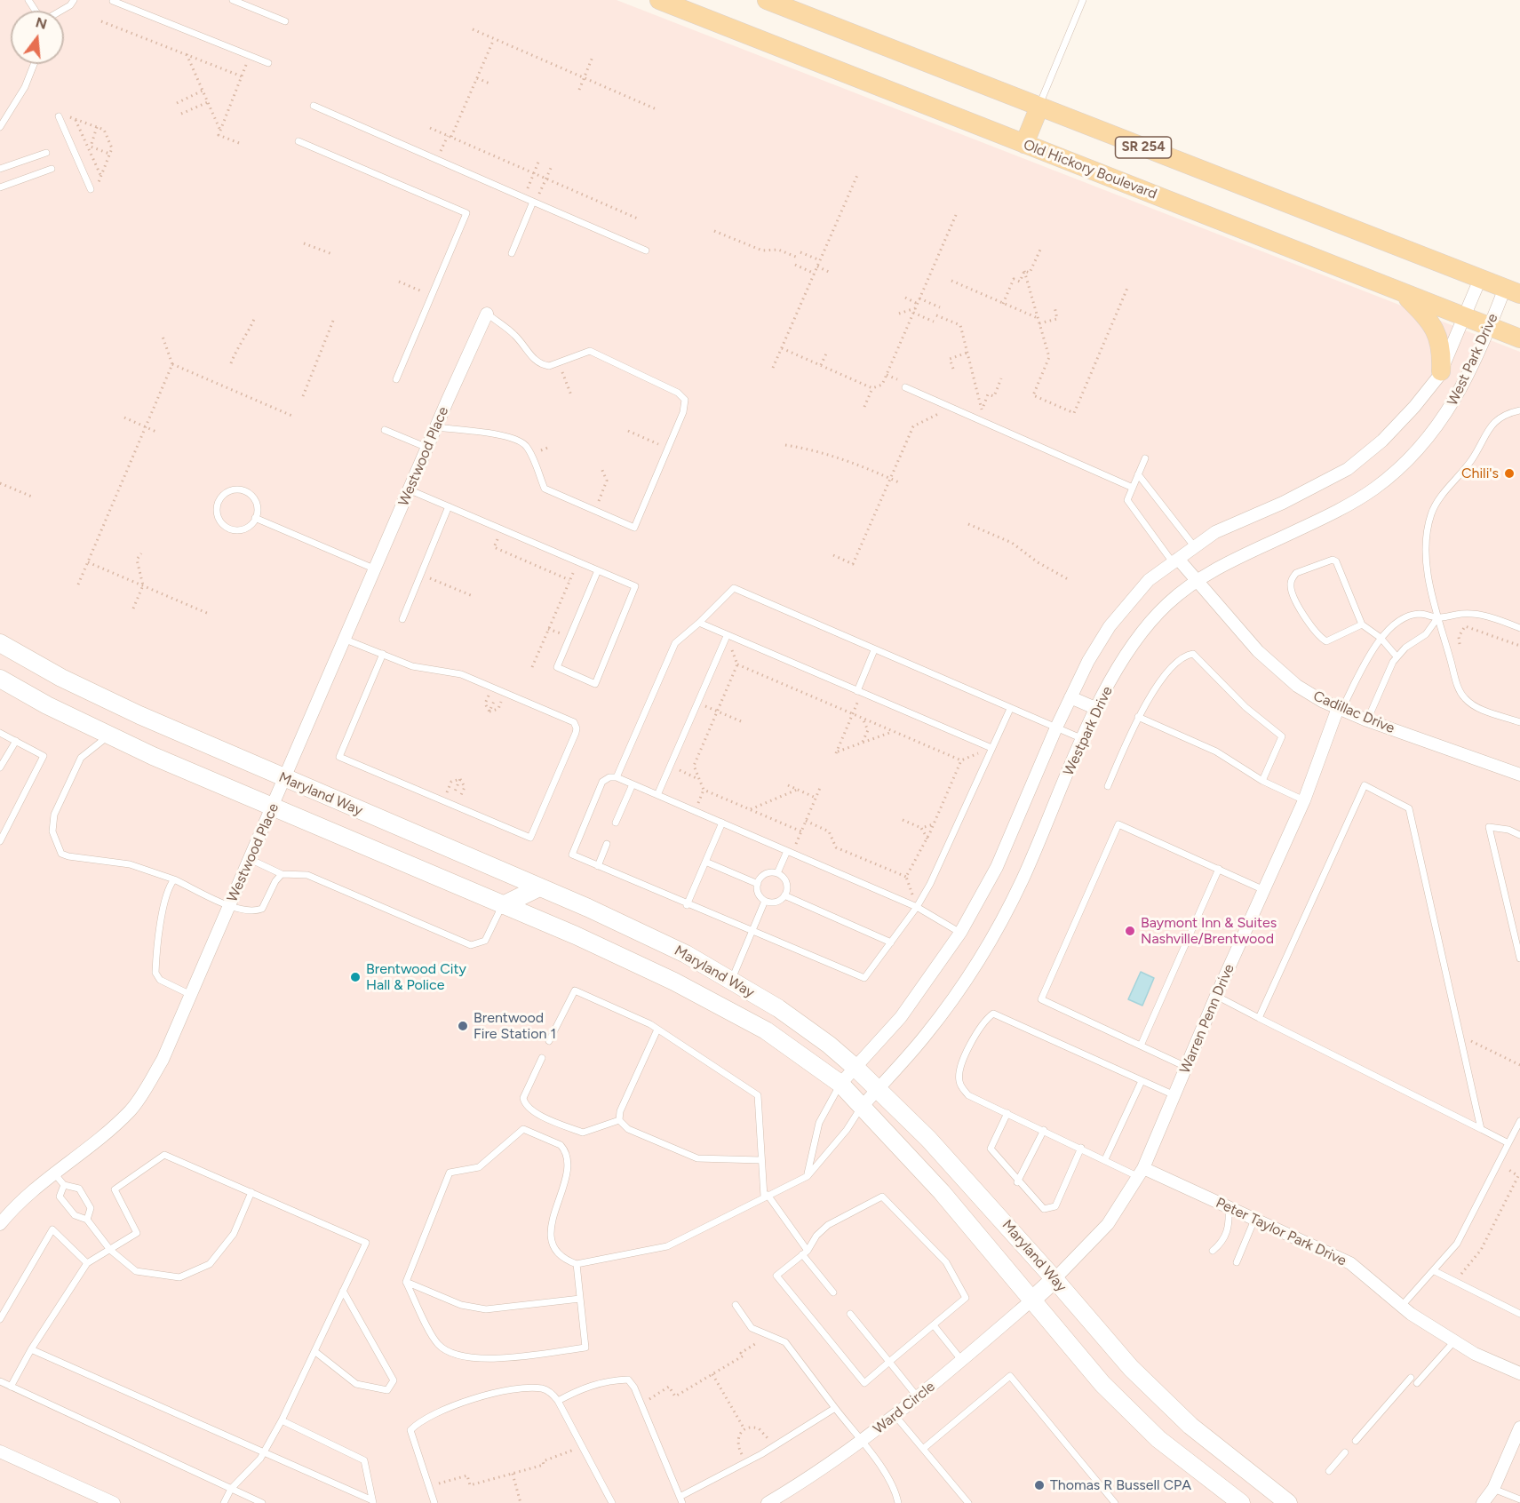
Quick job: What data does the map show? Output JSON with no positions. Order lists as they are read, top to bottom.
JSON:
{
  "streets": {
    "main road": ["SR 254", "Old Hickory Boulevard", "Maryland Way"],
    "street": [
      "West Park Drive",
      "Westwood Place",
      "Cadillac Drive",
      "Westpark Drive",
      "Warren Penn Drive",
      "Peter Taylor Park Drive",
      "Ward Circle"
    ]
  },
  "crossings": [
    ["SR 254", "West Park Drive"],
    ["Old Hickory Boulevard", "West Park Drive"],
    ["West Park Drive", "Westpark Drive"],
    ["Westwood Place", "Maryland Way"],
    ["Cadillac Drive", "Westpark Drive"],
    ["Cadillac Drive", "Warren Penn Drive"],
    ["Westpark Drive", "Maryland Way"],
    ["Maryland Way", "Warren Penn Drive"],
    ["Maryland Way", "Ward Circle"],
    ["Warren Penn Drive", "Peter Taylor Park Drive"]
  ],
  "places": [
    "Chili's",
    "Baymont Inn & Suites Nashville/Brentwood",
    "Brentwood City Hall & Police",
    "Brentwood Fire Station 1",
    "Thomas R Bussell CPA"
  ],
  "north": "top"
}
